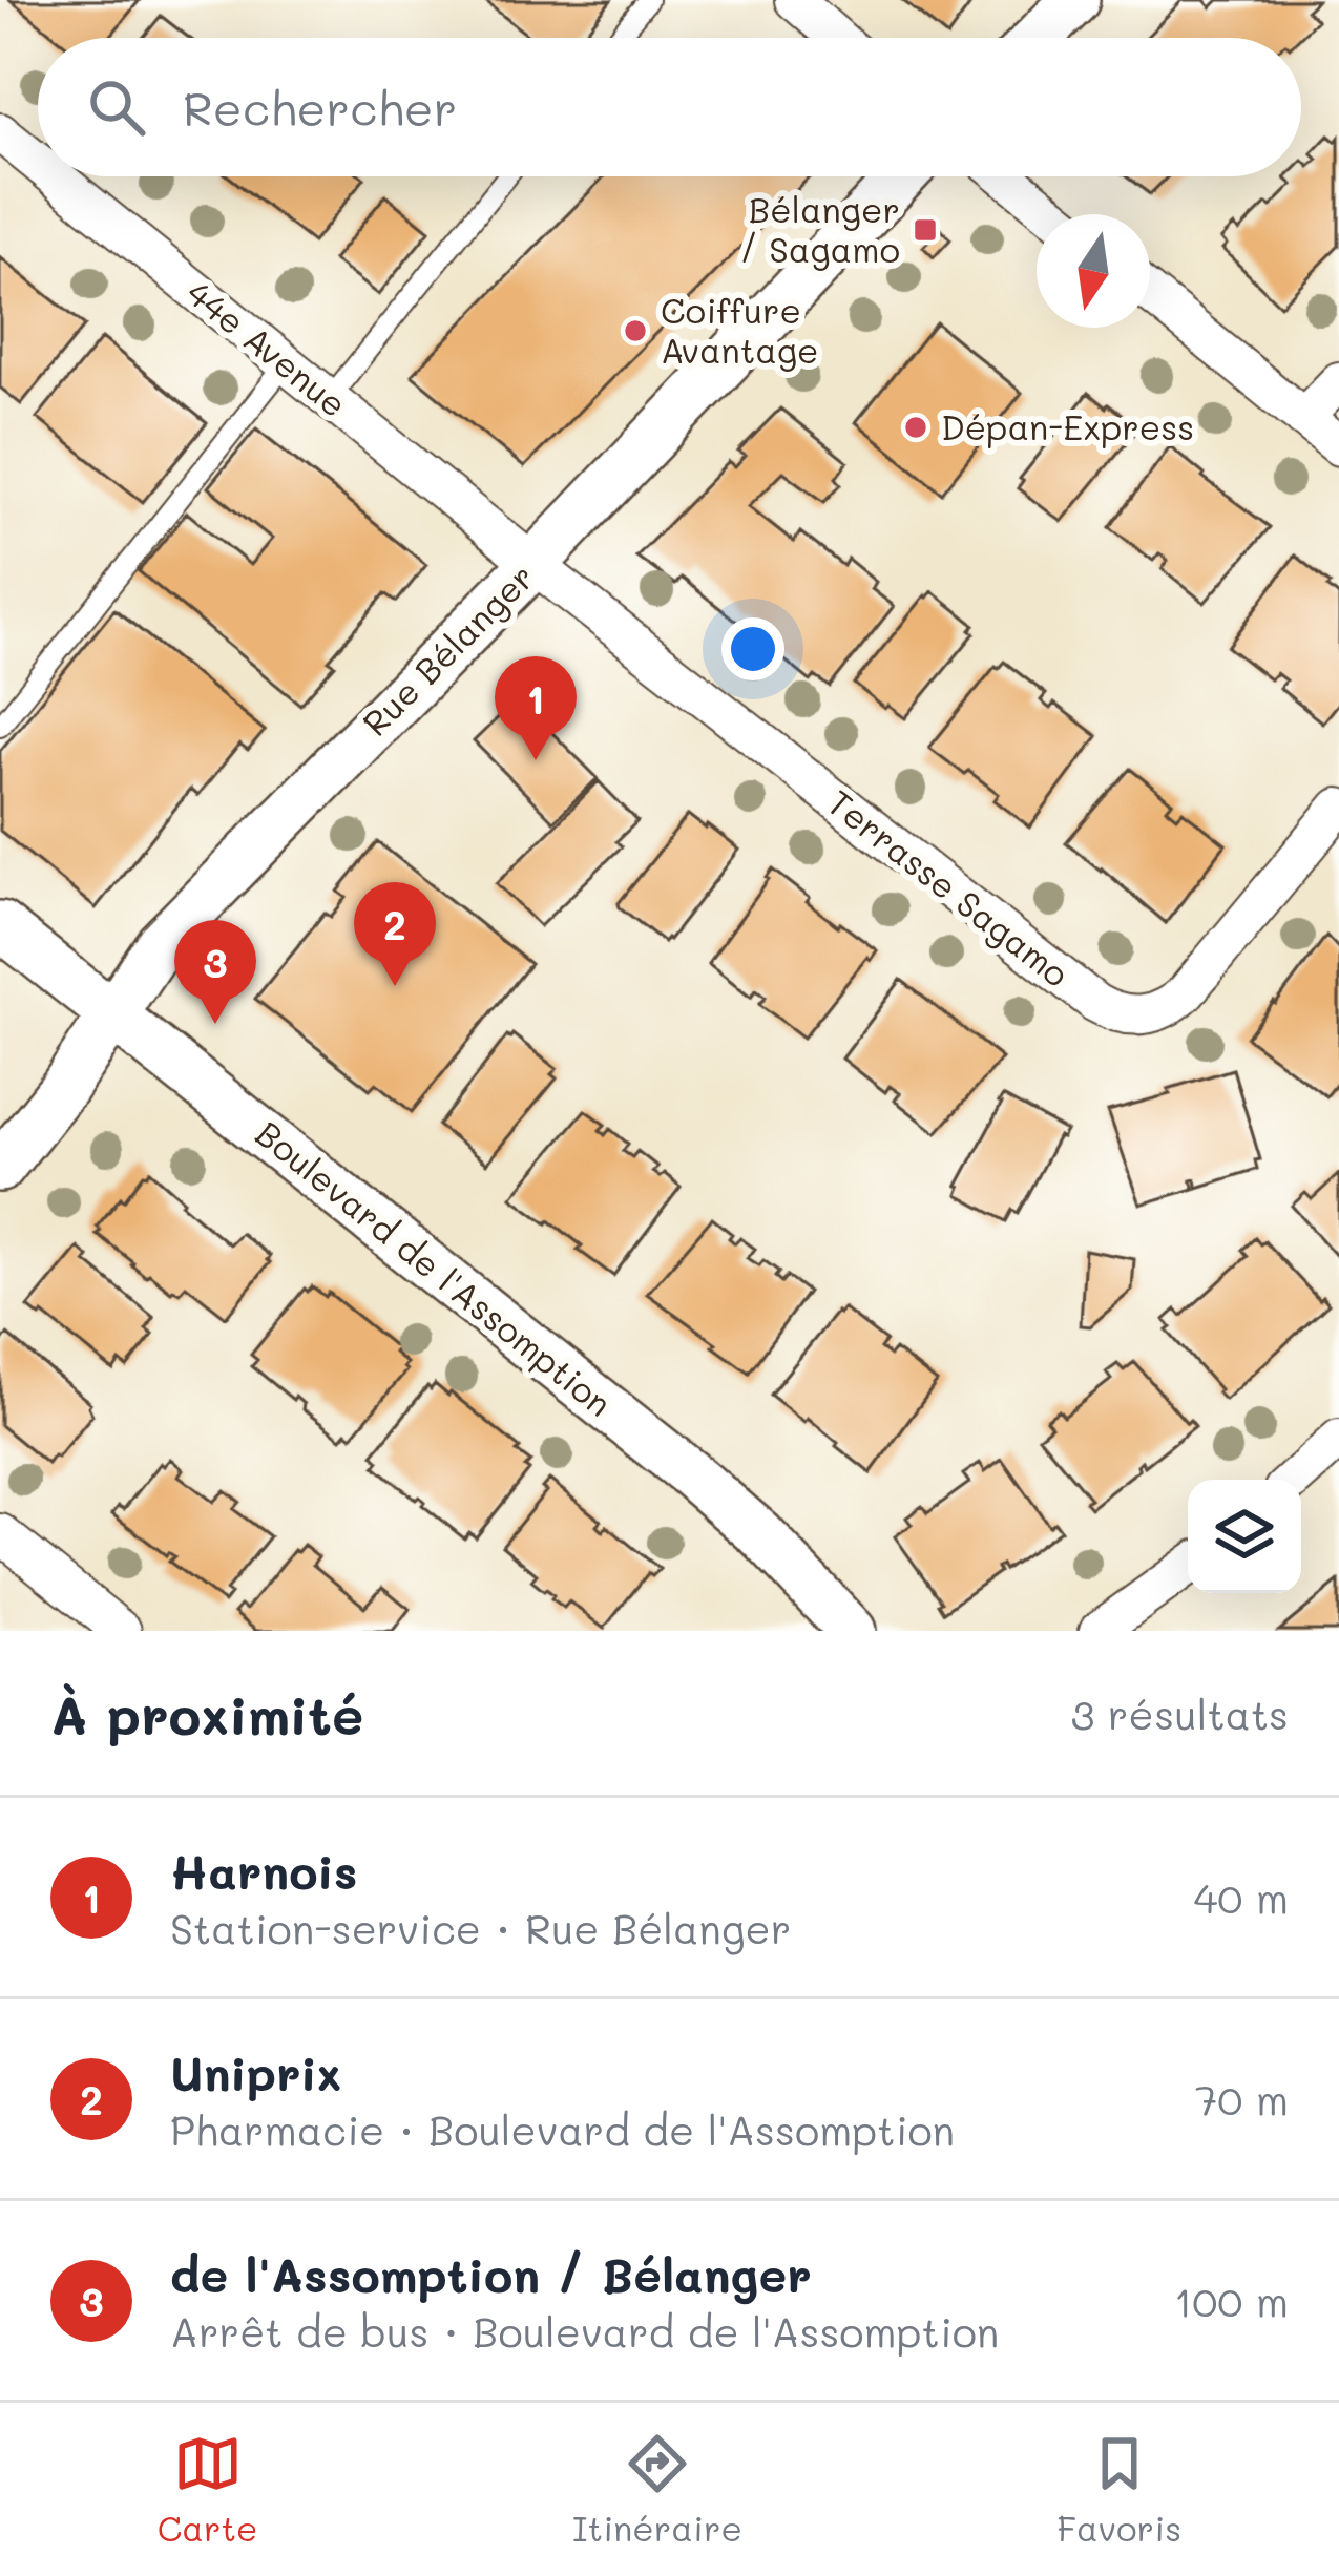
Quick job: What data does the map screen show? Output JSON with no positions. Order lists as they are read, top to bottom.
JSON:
{
  "streets": {
    "street": [
      "44e Avenue",
      "Rue Bélanger",
      "Terrasse Sagamo",
      "Boulevard de l'Assomption"
    ]
  },
  "crossings": [
    ["44e Avenue", "Rue Bélanger"],
    ["44e Avenue", "Terrasse Sagamo"],
    ["Rue Bélanger", "Terrasse Sagamo"],
    ["Rue Bélanger", "Boulevard de l'Assomption"]
  ],
  "places": {
    "transit": ["Bélanger / Sagamo"],
    "other": ["Coiffure Avantage", "Dépan-Express"]
  },
  "north": "bottom",
  "page": {
    "search": "Rechercher",
    "pins": ["1", "2", "3"],
    "heading": ["À proximité", "3 résultats"],
    "list": [
      {
        "mark": "1",
        "name": "Harnois",
        "note": "Station-service · Rue Bélanger",
        "value": "40 m"
      },
      {
        "mark": "2",
        "name": "Uniprix",
        "note": "Pharmacie · Boulevard de l'Assomption",
        "value": "70 m"
      },
      {
        "mark": "3",
        "name": "de l'Assomption / Bélanger",
        "note": "Arrêt de bus · Boulevard de l'Assomption",
        "value": "100 m"
      }
    ],
    "nav": ["Carte", "Itinéraire", "Favoris"]
  }
}
